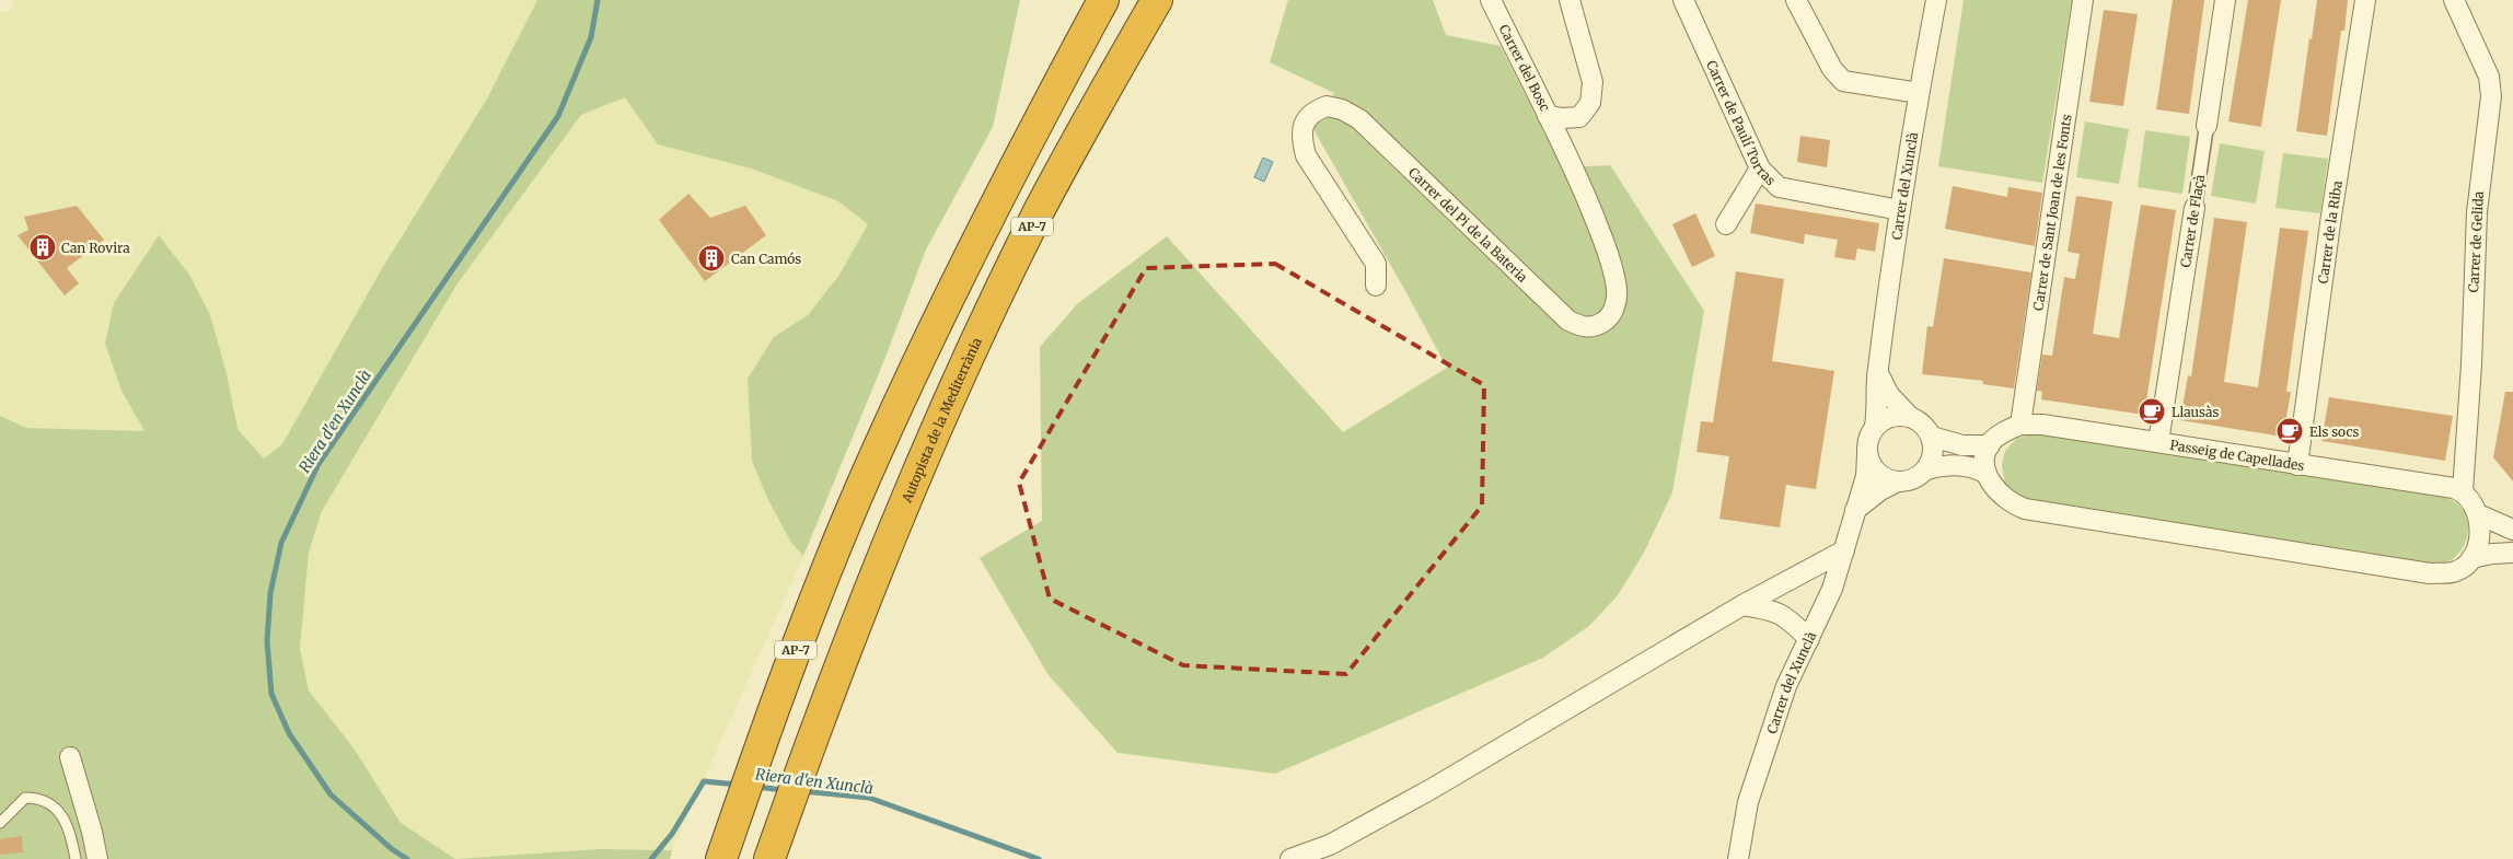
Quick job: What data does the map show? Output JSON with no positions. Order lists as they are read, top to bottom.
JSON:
{
  "streets": {
    "highway": ["AP-7", "Autopista de la Mediterrània"],
    "street": [
      "Carrer del Bosc",
      "Carrer de Paulí Torras",
      "Carrer del Xunclà",
      "Carrer de Sant Joan de les Fonts",
      "Carrer de Flaçà",
      "Carrer del Pi de la Bateria",
      "Carrer de la Riba",
      "Carrer de Gelida",
      "Passeig de Capellades"
    ]
  },
  "crossings": [
    ["Carrer del Bosc", "Carrer del Pi de la Bateria"],
    ["Carrer de Paulí Torras", "Carrer del Xunclà"],
    ["Carrer de Sant Joan de les Fonts", "Passeig de Capellades"],
    ["Carrer de Flaçà", "Passeig de Capellades"],
    ["Carrer de la Riba", "Passeig de Capellades"],
    ["Carrer de Gelida", "Passeig de Capellades"]
  ],
  "water": ["Riera d'en Xunclà"],
  "places": {
    "building": ["Can Rovira", "Can Camós"],
    "cafe": ["Llausàs", "Els socs"]
  }
}
